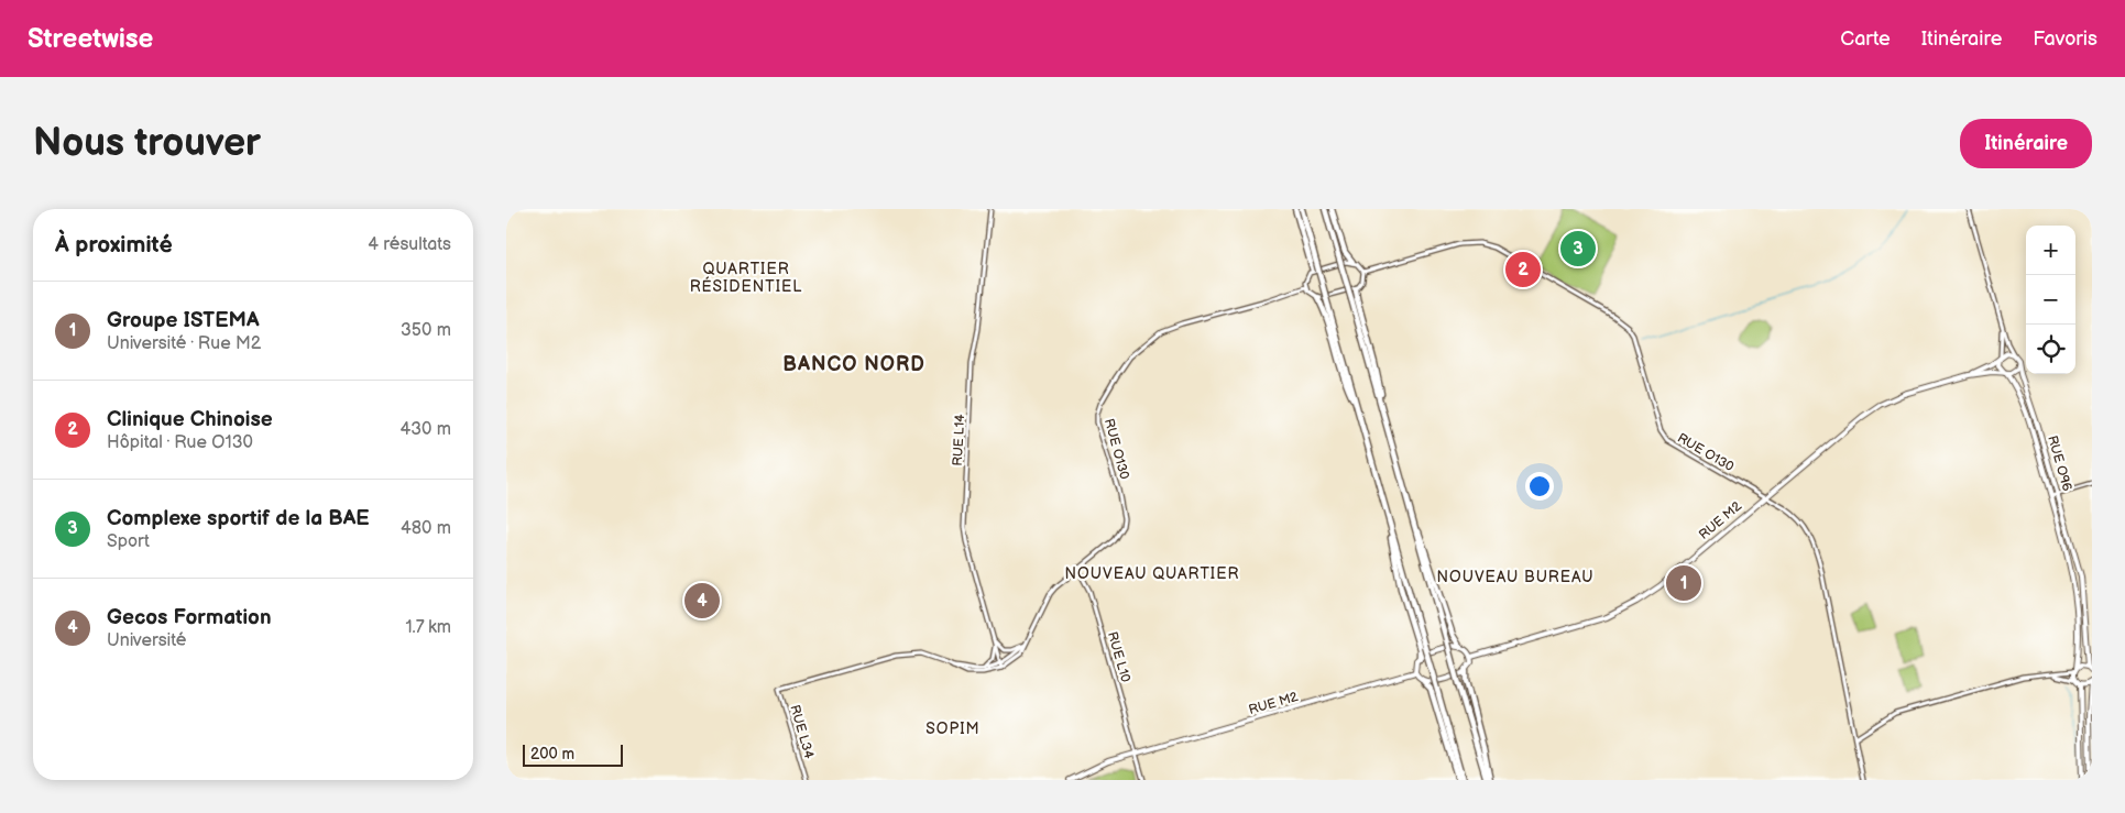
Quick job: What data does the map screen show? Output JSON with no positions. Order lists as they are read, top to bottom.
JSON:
{
  "streets": {
    "main road": ["RUE O96", "RUE M2"],
    "street": [
      "RUE L14",
      "RUE O130",
      "RUE L10",
      "RUE L34"
    ]
  },
  "crossings": [
    ["RUE L14", "RUE O130"],
    ["RUE O130", "RUE M2"],
    ["RUE O130", "RUE L10"],
    ["RUE O130", "RUE L34"],
    ["RUE M2", "RUE L10"]
  ],
  "districts": [
    "QUARTIER RÉSIDENTIEL",
    "BANCO NORD",
    "NOUVEAU QUARTIER",
    "NOUVEAU BUREAU",
    "SOPIM"
  ],
  "scale_bar": "200 m",
  "page": {
    "header": "Streetwise",
    "nav": ["Carte", "Itinéraire", "Favoris"],
    "buttons": "Itinéraire",
    "title": "Nous trouver",
    "heading": ["À proximité", "4 résultats"],
    "map_buttons": ["+", "−"],
    "pins": [
      "3",
      "2",
      "1",
      "4"
    ],
    "list": [
      {
        "mark": "1",
        "name": "Groupe ISTEMA",
        "note": "Université · Rue M2",
        "value": "350 m"
      },
      {
        "mark": "2",
        "name": "Clinique Chinoise",
        "note": "Hôpital · Rue O130",
        "value": "430 m"
      },
      {
        "mark": "3",
        "name": "Complexe sportif de la BAE",
        "note": "Sport",
        "value": "480 m"
      },
      {
        "mark": "4",
        "name": "Gecos Formation",
        "note": "Université",
        "value": "1.7 km"
      }
    ],
    "scale": "200 m"
  }
}
